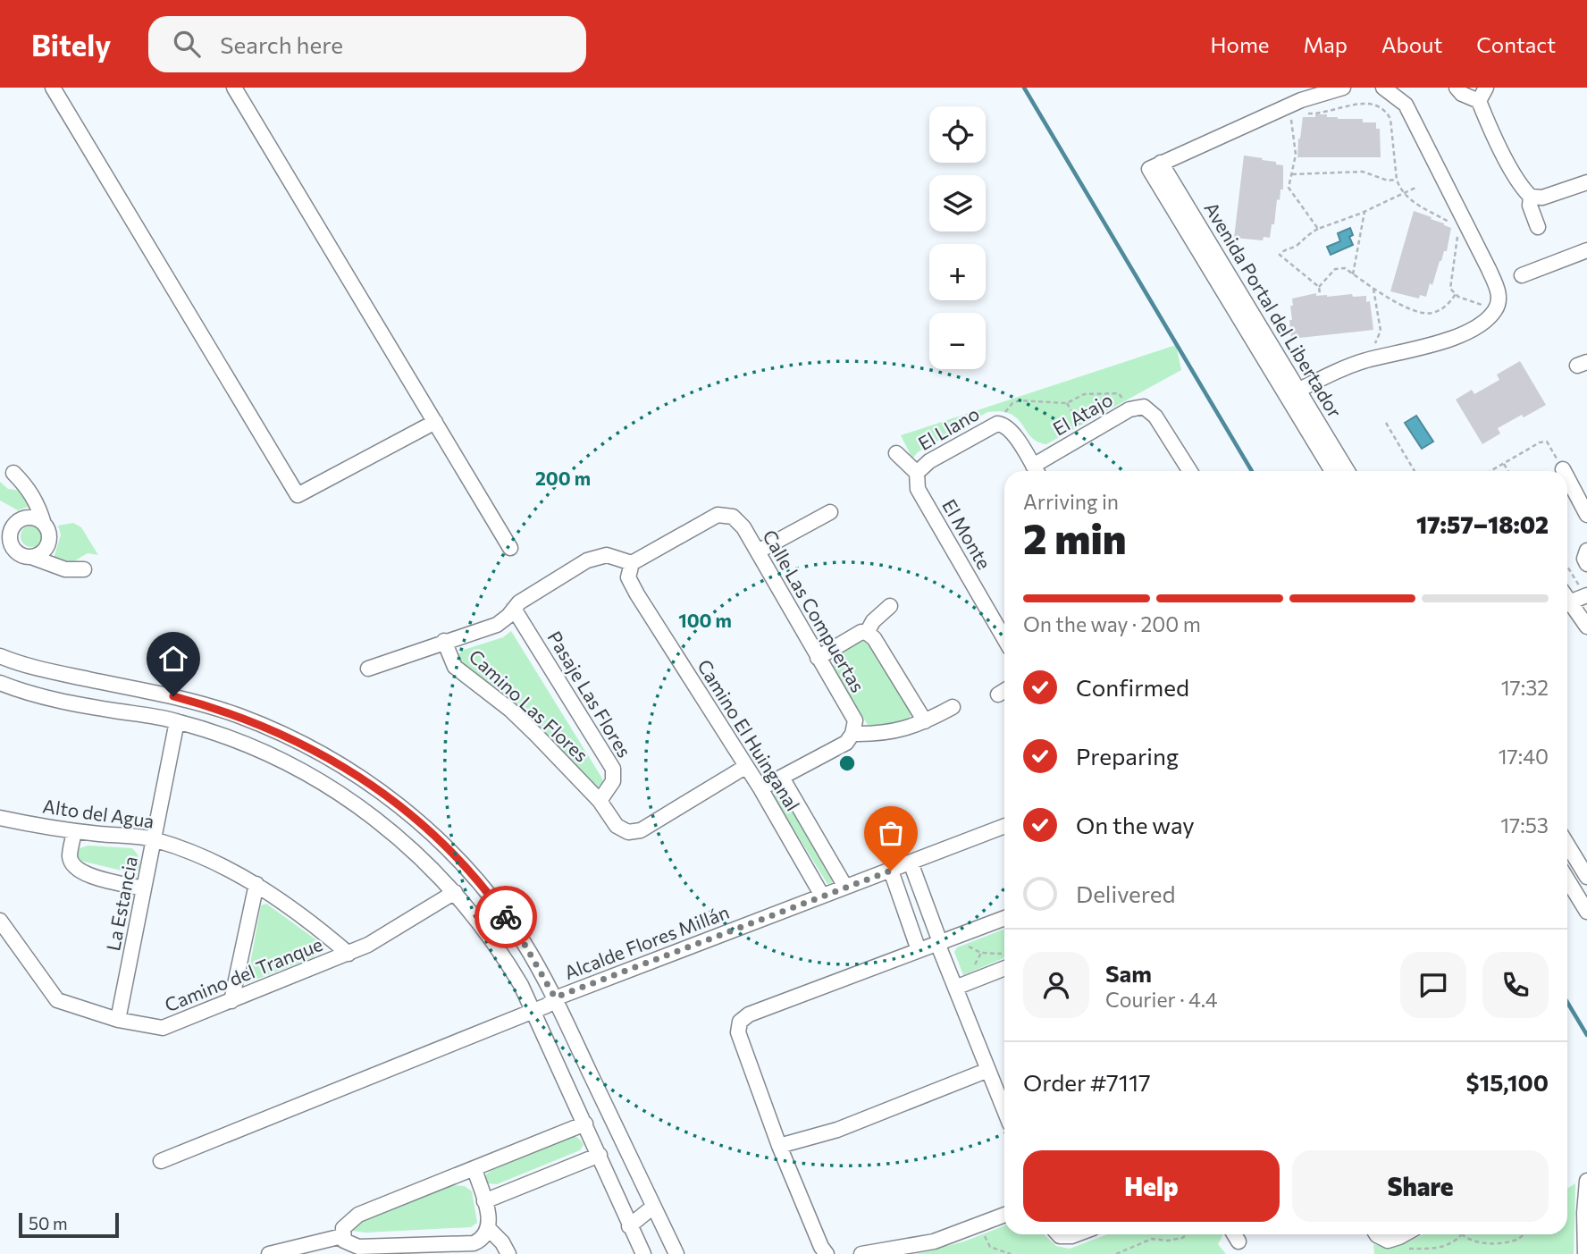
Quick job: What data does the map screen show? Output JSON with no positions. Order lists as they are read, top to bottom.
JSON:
{
  "streets": {
    "street": [
      "Avenida Portal del Libertador",
      "El Atajo",
      "El Llano",
      "El Monte",
      "Calle Las Compuertas",
      "Pasaje Las Flores",
      "Camino Las Flores",
      "Camino El Huinganal",
      "Alto del Agua",
      "La Estancia",
      "Alcalde Flores Millán",
      "Camino del Tranque"
    ]
  },
  "crossings": [
    ["El Llano", "El Monte"],
    ["Calle Las Compuertas", "Camino El Huinganal"],
    ["Pasaje Las Flores", "Camino Las Flores"],
    ["Camino Las Flores", "Camino El Huinganal"],
    ["Camino El Huinganal", "Alcalde Flores Millán"],
    ["Alto del Agua", "La Estancia"],
    ["Alto del Agua", "Camino del Tranque"],
    ["La Estancia", "Camino del Tranque"]
  ],
  "scale_bar": "50 m",
  "page": {
    "header": "Bitely",
    "search": "Search here",
    "nav": [
      "Home",
      "Map",
      "About",
      "Contact"
    ],
    "map_buttons": ["+", "−"],
    "heading": ["2 min", "Arriving in", "17:57–18:02"],
    "panel": [
      "Sam",
      "Courier · 4.4",
      "Order #7117",
      "$15,100"
    ],
    "bar": "On the way · 200 m",
    "list": [
      ["Confirmed", "17:32"],
      ["Preparing", "17:40"],
      ["On the way", "17:53"],
      "Delivered"
    ],
    "buttons": ["Help", "Share"],
    "scale": "50 m"
  },
  "rings": ["200 m", "100 m"]
}
